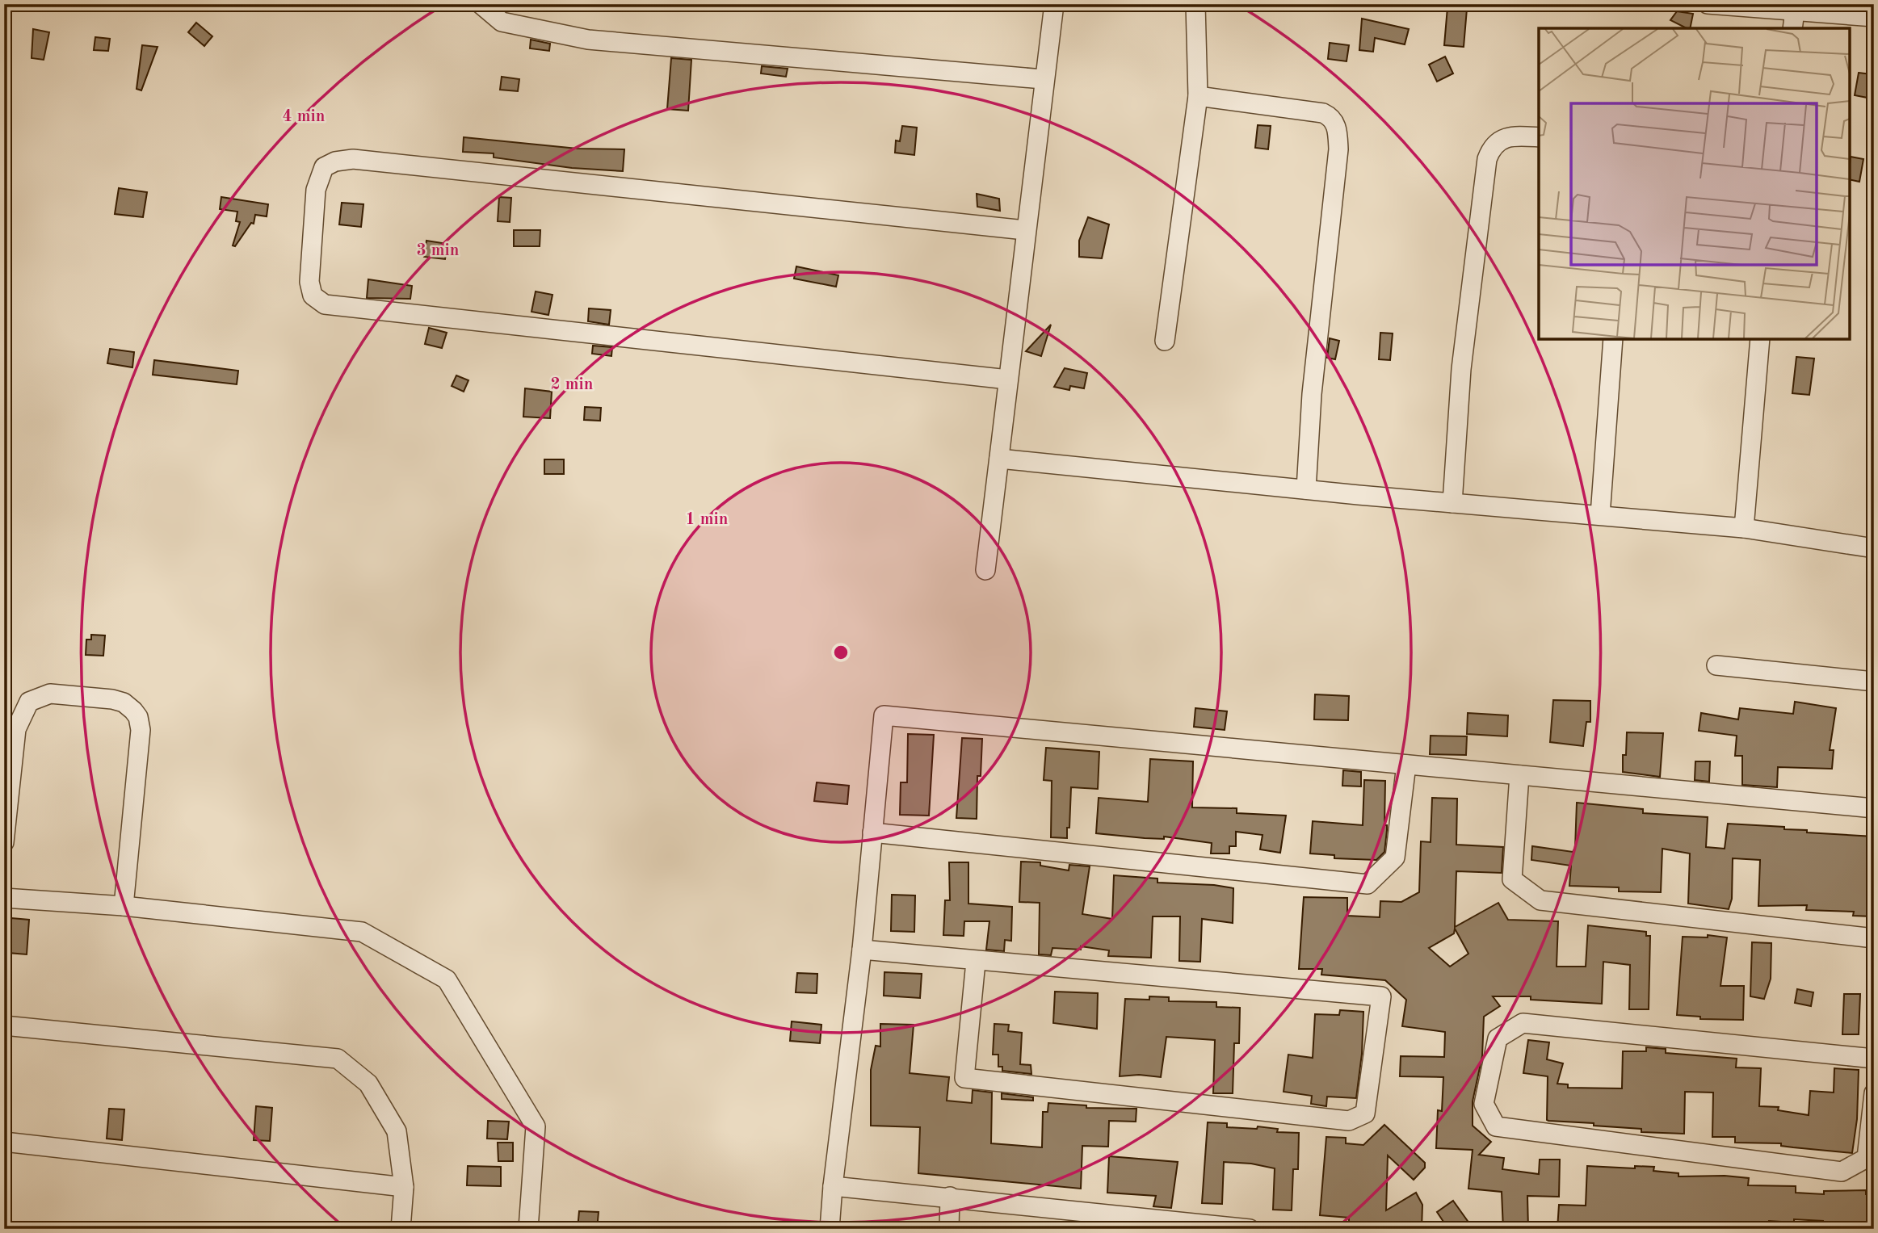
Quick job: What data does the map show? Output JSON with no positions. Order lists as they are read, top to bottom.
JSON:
{
  "rings": [
    "4 min",
    "3 min",
    "2 min",
    "1 min"
  ]
}
